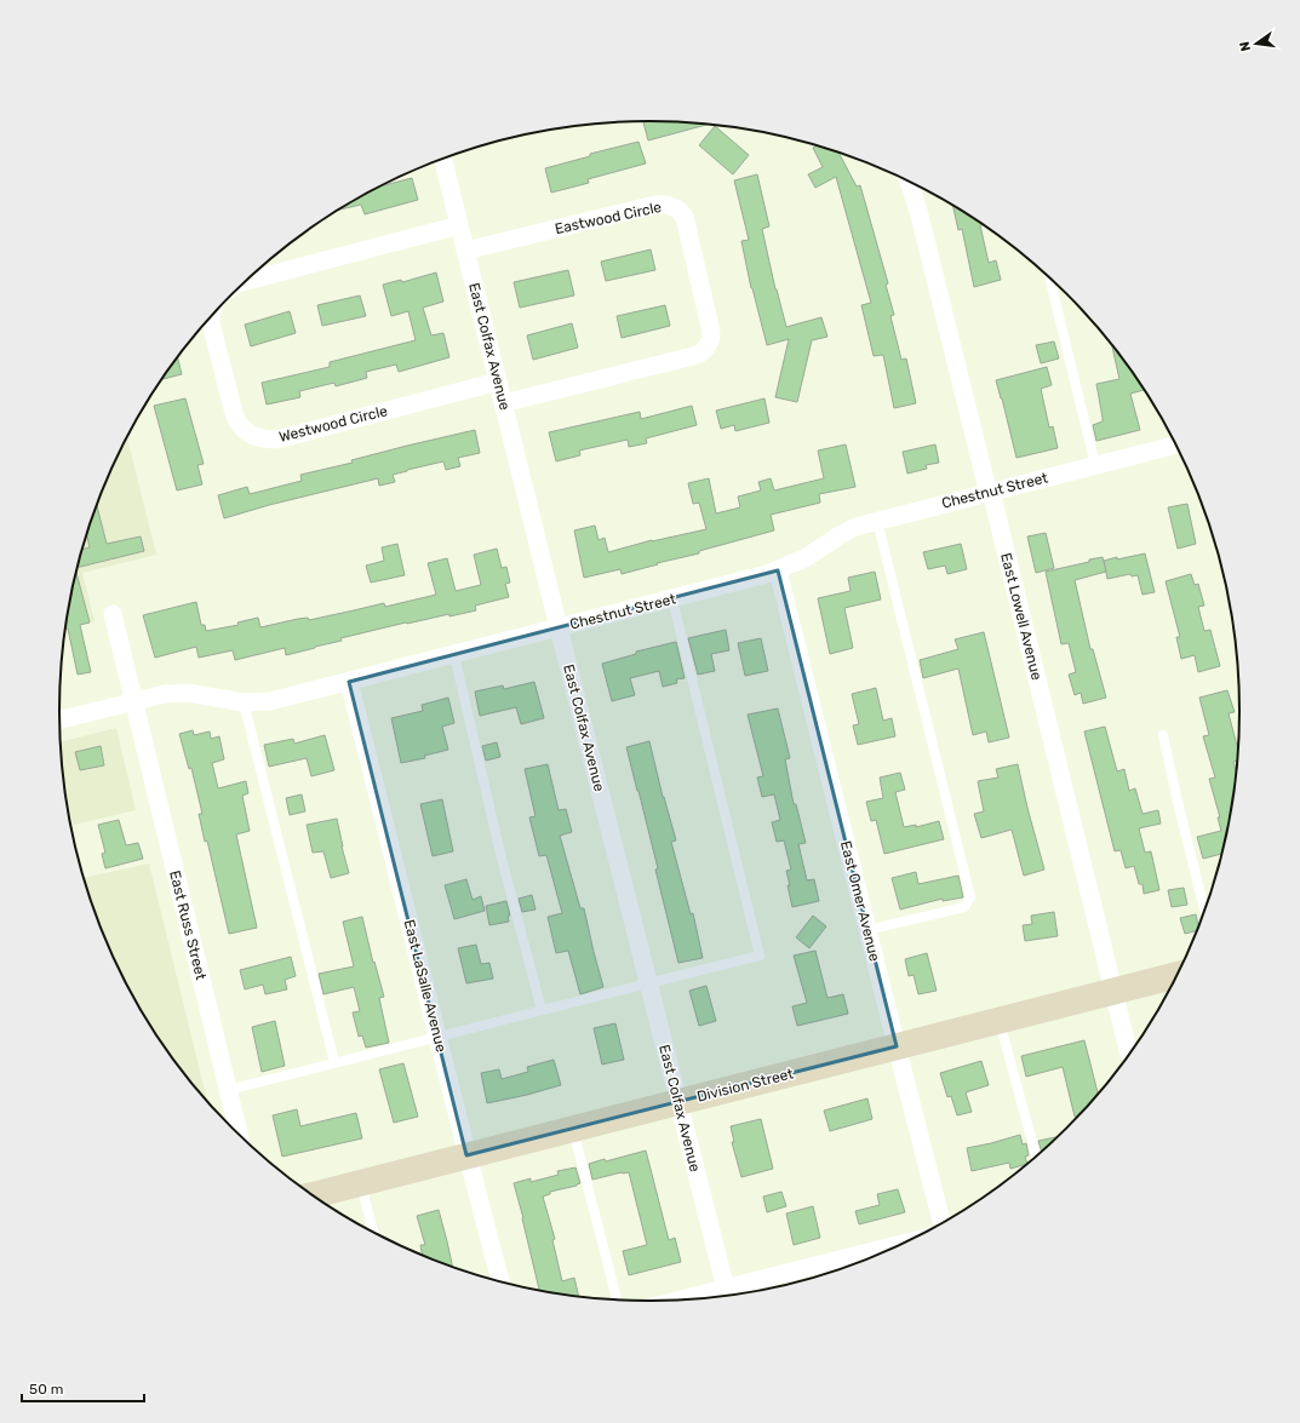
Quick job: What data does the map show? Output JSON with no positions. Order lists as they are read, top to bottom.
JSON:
{
  "streets": {
    "street": [
      "Eastwood Circle",
      "East Colfax Avenue",
      "Westwood Circle",
      "Chestnut Street",
      "East Lowell Avenue",
      "East Omer Avenue",
      "East Russ Street",
      "East LaSalle Avenue",
      "Division Street"
    ]
  },
  "crossings": [
    ["Eastwood Circle", "East Colfax Avenue"],
    ["East Colfax Avenue", "Westwood Circle"],
    ["East Colfax Avenue", "Chestnut Street"],
    ["East Colfax Avenue", "Division Street"],
    ["Chestnut Street", "East Lowell Avenue"],
    ["Chestnut Street", "East Omer Avenue"],
    ["Chestnut Street", "East Russ Street"],
    ["Chestnut Street", "East LaSalle Avenue"],
    ["East Lowell Avenue", "Division Street"],
    ["East Omer Avenue", "Division Street"],
    ["East LaSalle Avenue", "Division Street"]
  ],
  "scale_bar": "50 m",
  "north": "left"
}
